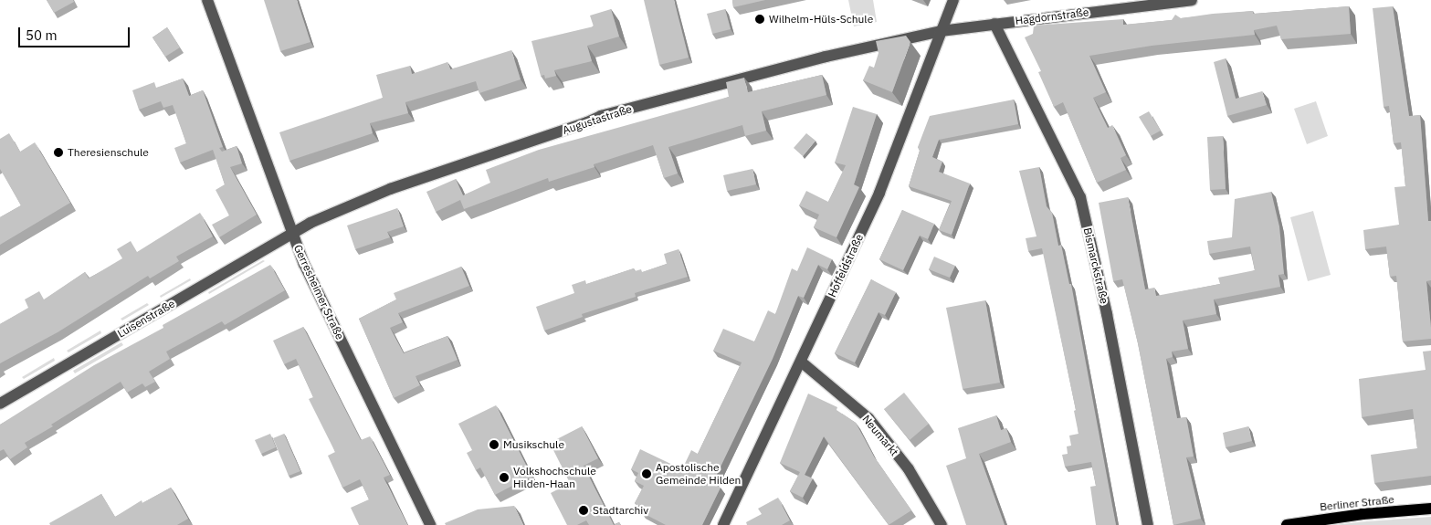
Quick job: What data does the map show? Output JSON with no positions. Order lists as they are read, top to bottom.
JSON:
{
  "streets": {
    "main road": ["Berliner Straße"],
    "street": [
      "Hagdornstraße",
      "Augustastraße",
      "Hoffeldstraße",
      "Bismarckstraße",
      "Gerresheimer Straße",
      "Luisenstraße",
      "Neumarkt"
    ]
  },
  "crossings": [
    ["Hagdornstraße", "Augustastraße"],
    ["Hagdornstraße", "Hoffeldstraße"],
    ["Hagdornstraße", "Bismarckstraße"],
    ["Augustastraße", "Hoffeldstraße"],
    ["Augustastraße", "Gerresheimer Straße"],
    ["Augustastraße", "Luisenstraße"],
    ["Hoffeldstraße", "Neumarkt"],
    ["Gerresheimer Straße", "Luisenstraße"]
  ],
  "places": [
    "Wilhelm-Hüls-Schule",
    "Theresienschule",
    "Musikschule",
    "Apostolische Gemeinde Hilden",
    "Volkshochschule Hilden-Haan",
    "Stadtarchiv"
  ],
  "scale_bar": "50 m"
}
